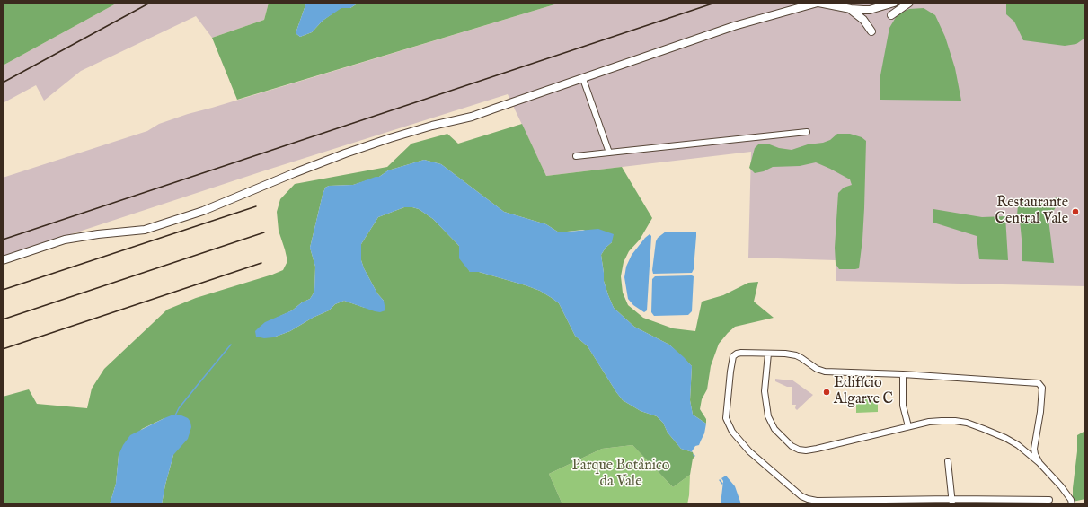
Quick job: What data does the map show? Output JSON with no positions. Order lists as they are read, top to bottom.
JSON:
{
  "parks": ["Parque Botânico da Vale"],
  "places": ["Restaurante Central Vale", "Edifício Algarve C"]
}
